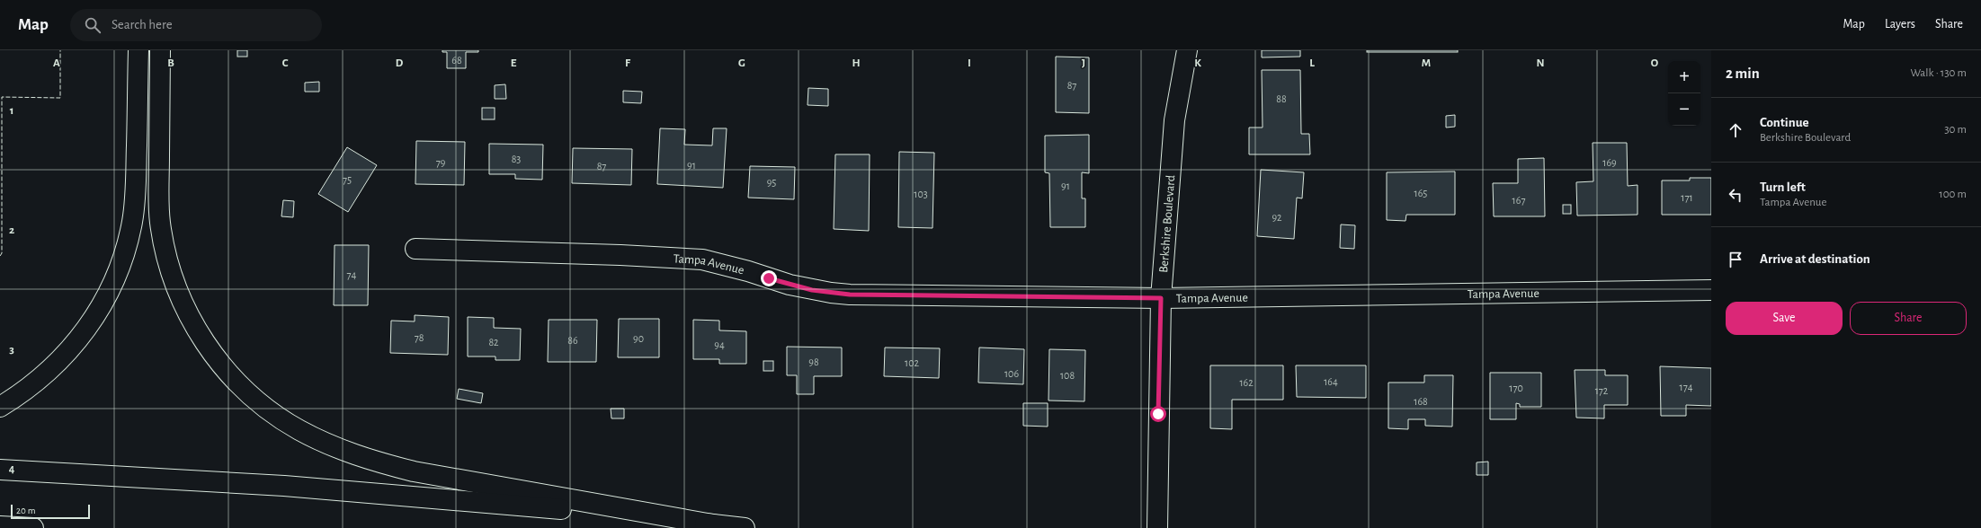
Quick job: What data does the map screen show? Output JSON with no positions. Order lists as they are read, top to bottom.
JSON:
{
  "streets": {
    "main road": ["Berkshire Boulevard", "Tampa Avenue"]
  },
  "crossings": [
    ["Berkshire Boulevard", "Tampa Avenue"]
  ],
  "house_numbers": [
    "68",
    "87",
    "88",
    "83",
    "79",
    "169",
    "91",
    "87",
    "75",
    "95",
    "91",
    "165",
    "103",
    "171",
    "167",
    "92",
    "74",
    "78",
    "90",
    "86",
    "82",
    "94",
    "98",
    "102",
    "106",
    "108",
    "164",
    "162",
    "174",
    "170",
    "172",
    "168"
  ],
  "scale_bar": "20 m",
  "page": {
    "header": "Map",
    "search": "Search here",
    "nav": ["Map", "Layers", "Share"],
    "heading": ["2 min", "Walk · 130 m"],
    "map_buttons": ["+", "−"],
    "list": [
      ["Continue", "Berkshire Boulevard", "30 m"],
      ["Turn left", "Tampa Avenue", "100 m"],
      "Arrive at destination"
    ],
    "buttons": ["Save", "Share"],
    "scale": "20 m"
  },
  "grid": {
    "columns": [
      "A",
      "B",
      "C",
      "D",
      "E",
      "F",
      "G",
      "H",
      "I",
      "J",
      "K",
      "L",
      "M",
      "N",
      "O"
    ],
    "rows": [
      "1",
      "2",
      "3",
      "4"
    ]
  }
}
